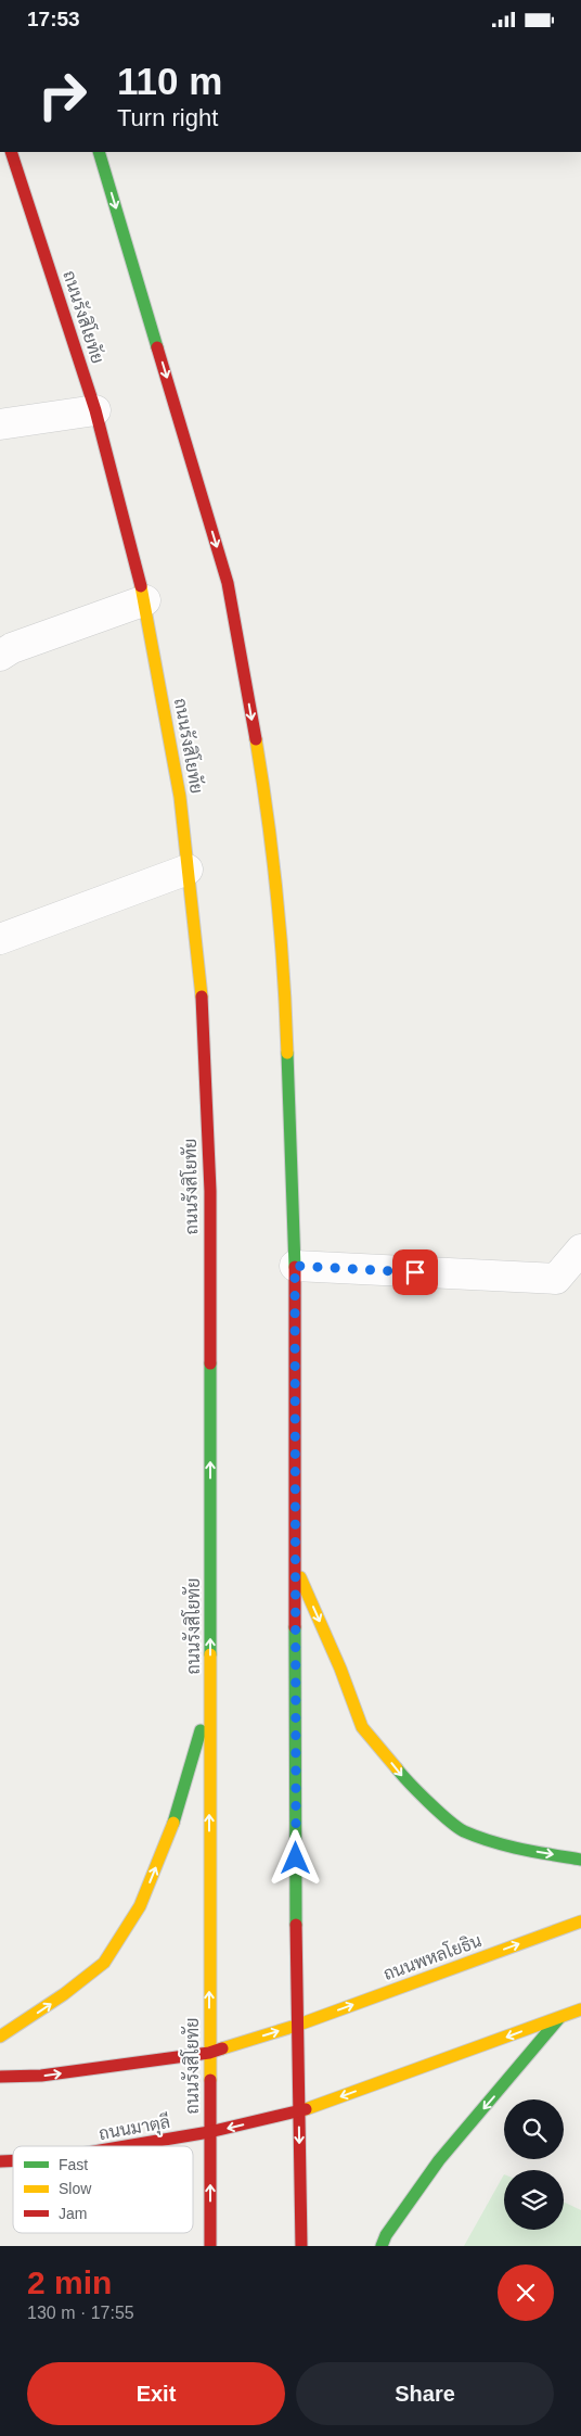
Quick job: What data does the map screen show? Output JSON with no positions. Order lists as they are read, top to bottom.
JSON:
{
  "streets": {
    "main road": ["ถนนรังสิโยทัย", "ถนนพหลโยธิน", "ถนนมาตุลี"]
  },
  "crossings": [
    ["ถนนรังสิโยทัย", "ถนนพหลโยธิน"],
    ["ถนนรังสิโยทัย", "ถนนมาตุลี"]
  ],
  "one_way": ["ถนนมาตุลี"],
  "legend": ["Fast", "Slow", "Jam"],
  "page": {
    "status": "17:53",
    "turn": ["110 m", "Turn right"],
    "heading": ["2 min", "130 m · 17:55"],
    "buttons": ["Exit", "Share"]
  }
}
